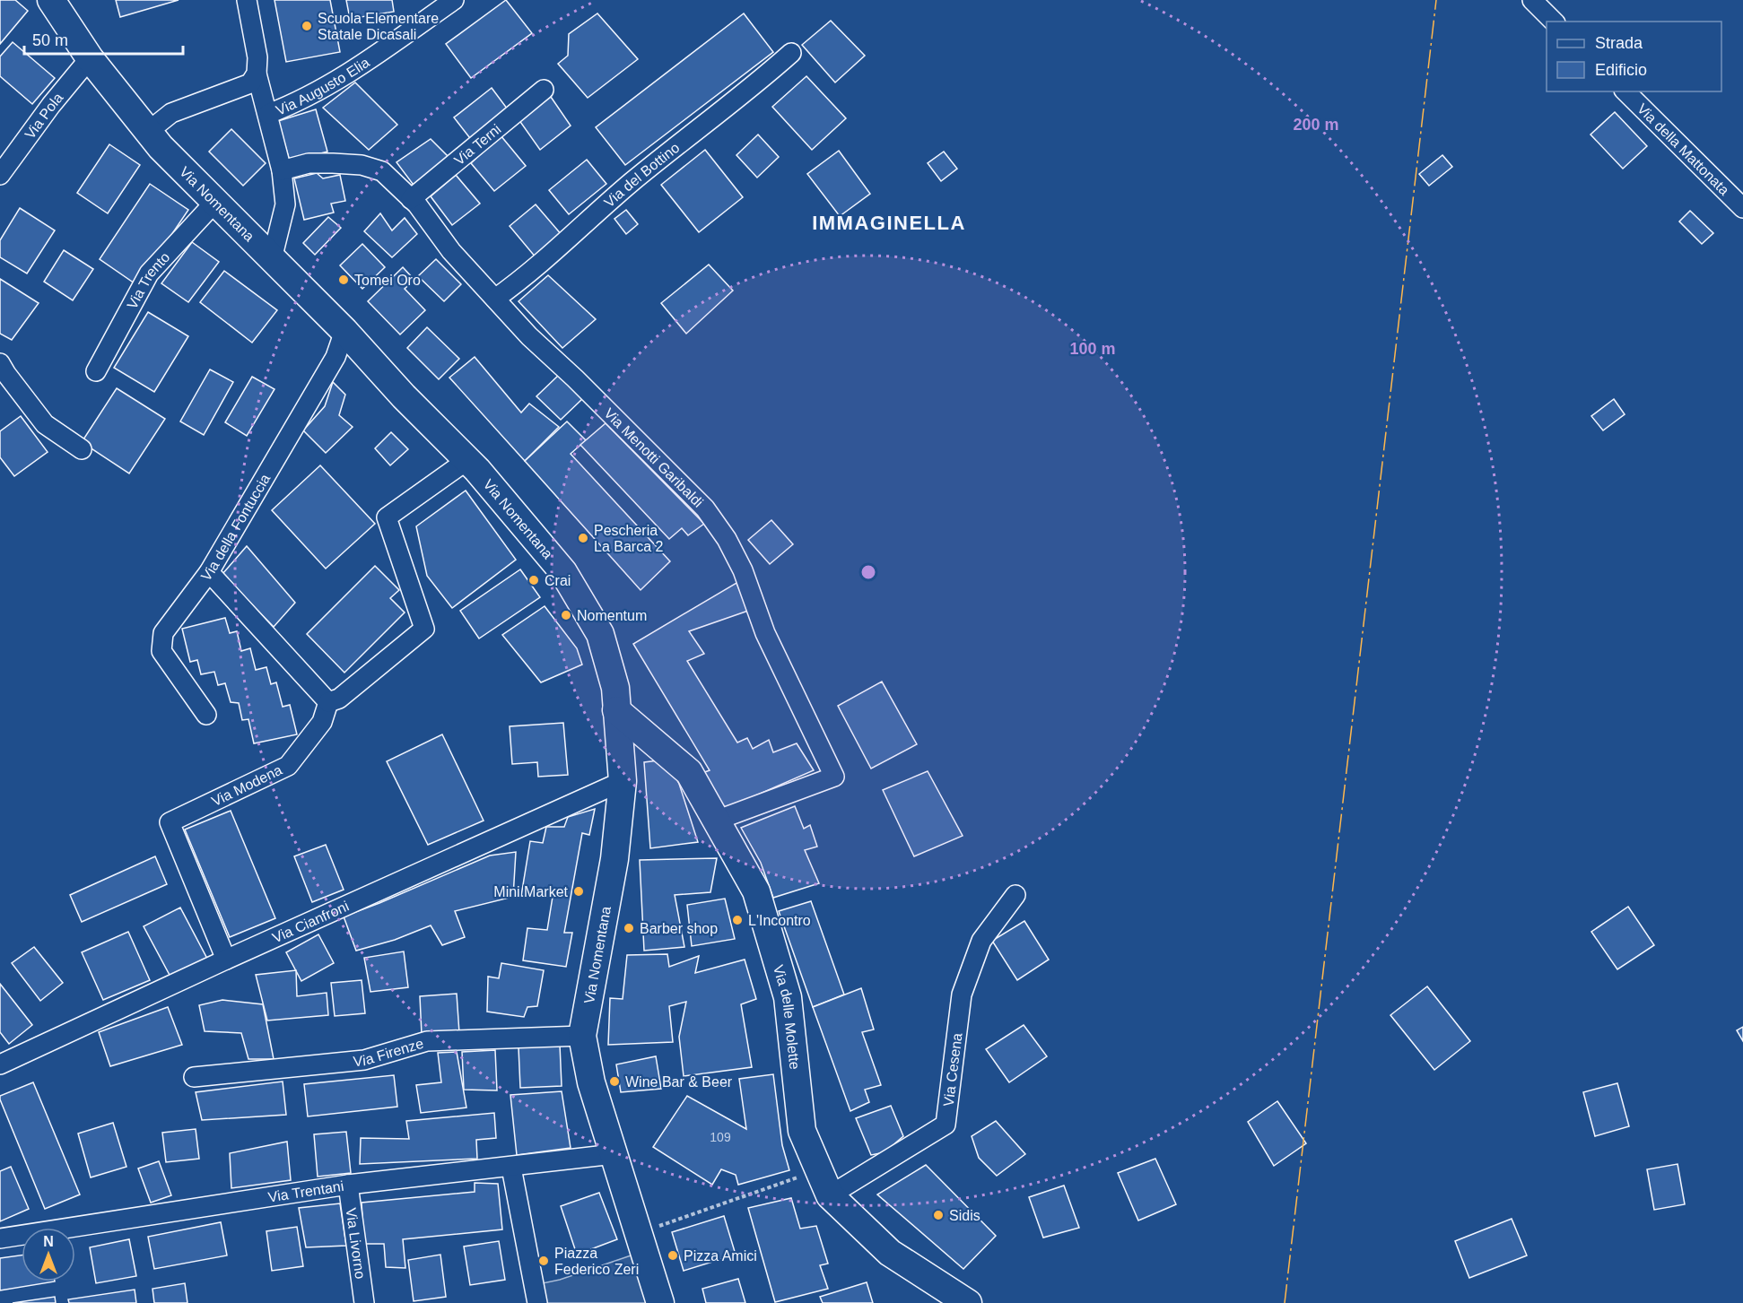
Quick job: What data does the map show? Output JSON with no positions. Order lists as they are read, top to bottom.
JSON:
{
  "streets": {
    "main road": ["Via Nomentana", "Via delle Molette"],
    "street": [
      "Via Augusto Elia",
      "Via Pola",
      "Via Terni",
      "Via della Mattonata",
      "Via del Bottino",
      "Via Trento",
      "Via Menotti Garibaldi",
      "Via della Fontuccia",
      "Via Modena",
      "Via Cianfroni",
      "Via Firenze",
      "Via Cesena",
      "Via Trentani",
      "Via Livorno"
    ]
  },
  "crossings": [
    ["Via Pola", "Via Nomentana"],
    ["Via Terni", "Via Menotti Garibaldi"],
    ["Via del Bottino", "Via Menotti Garibaldi"],
    ["Via Nomentana", "Via Trento"],
    ["Via Nomentana", "Via della Fontuccia"],
    ["Via Nomentana", "Via Cianfroni"],
    ["Via Nomentana", "Via delle Molette"],
    ["Via Nomentana", "Via Firenze"],
    ["Via Nomentana", "Via Trentani"],
    ["Via Menotti Garibaldi", "Via delle Molette"],
    ["Via Modena", "Via Cianfroni"],
    ["Via delle Molette", "Via Cesena"],
    ["Via Trentani", "Via Livorno"]
  ],
  "districts": ["IMMAGINELLA"],
  "places": [
    "Scuola Elementare Statale Dicasali",
    "Tomei Oro",
    "Pescheria La Barca 2",
    "Crai",
    "Nomentum",
    "Mini Market",
    "L'Incontro",
    "Barber shop",
    "Wine Bar & Beer",
    "Sidis",
    "Pizza Amici",
    "Piazza Federico Zeri"
  ],
  "house_numbers": ["109"],
  "legend": ["Strada", "Edificio"],
  "scale_bar": "50 m",
  "north": "top",
  "rings": ["200 m", "100 m"]
}
